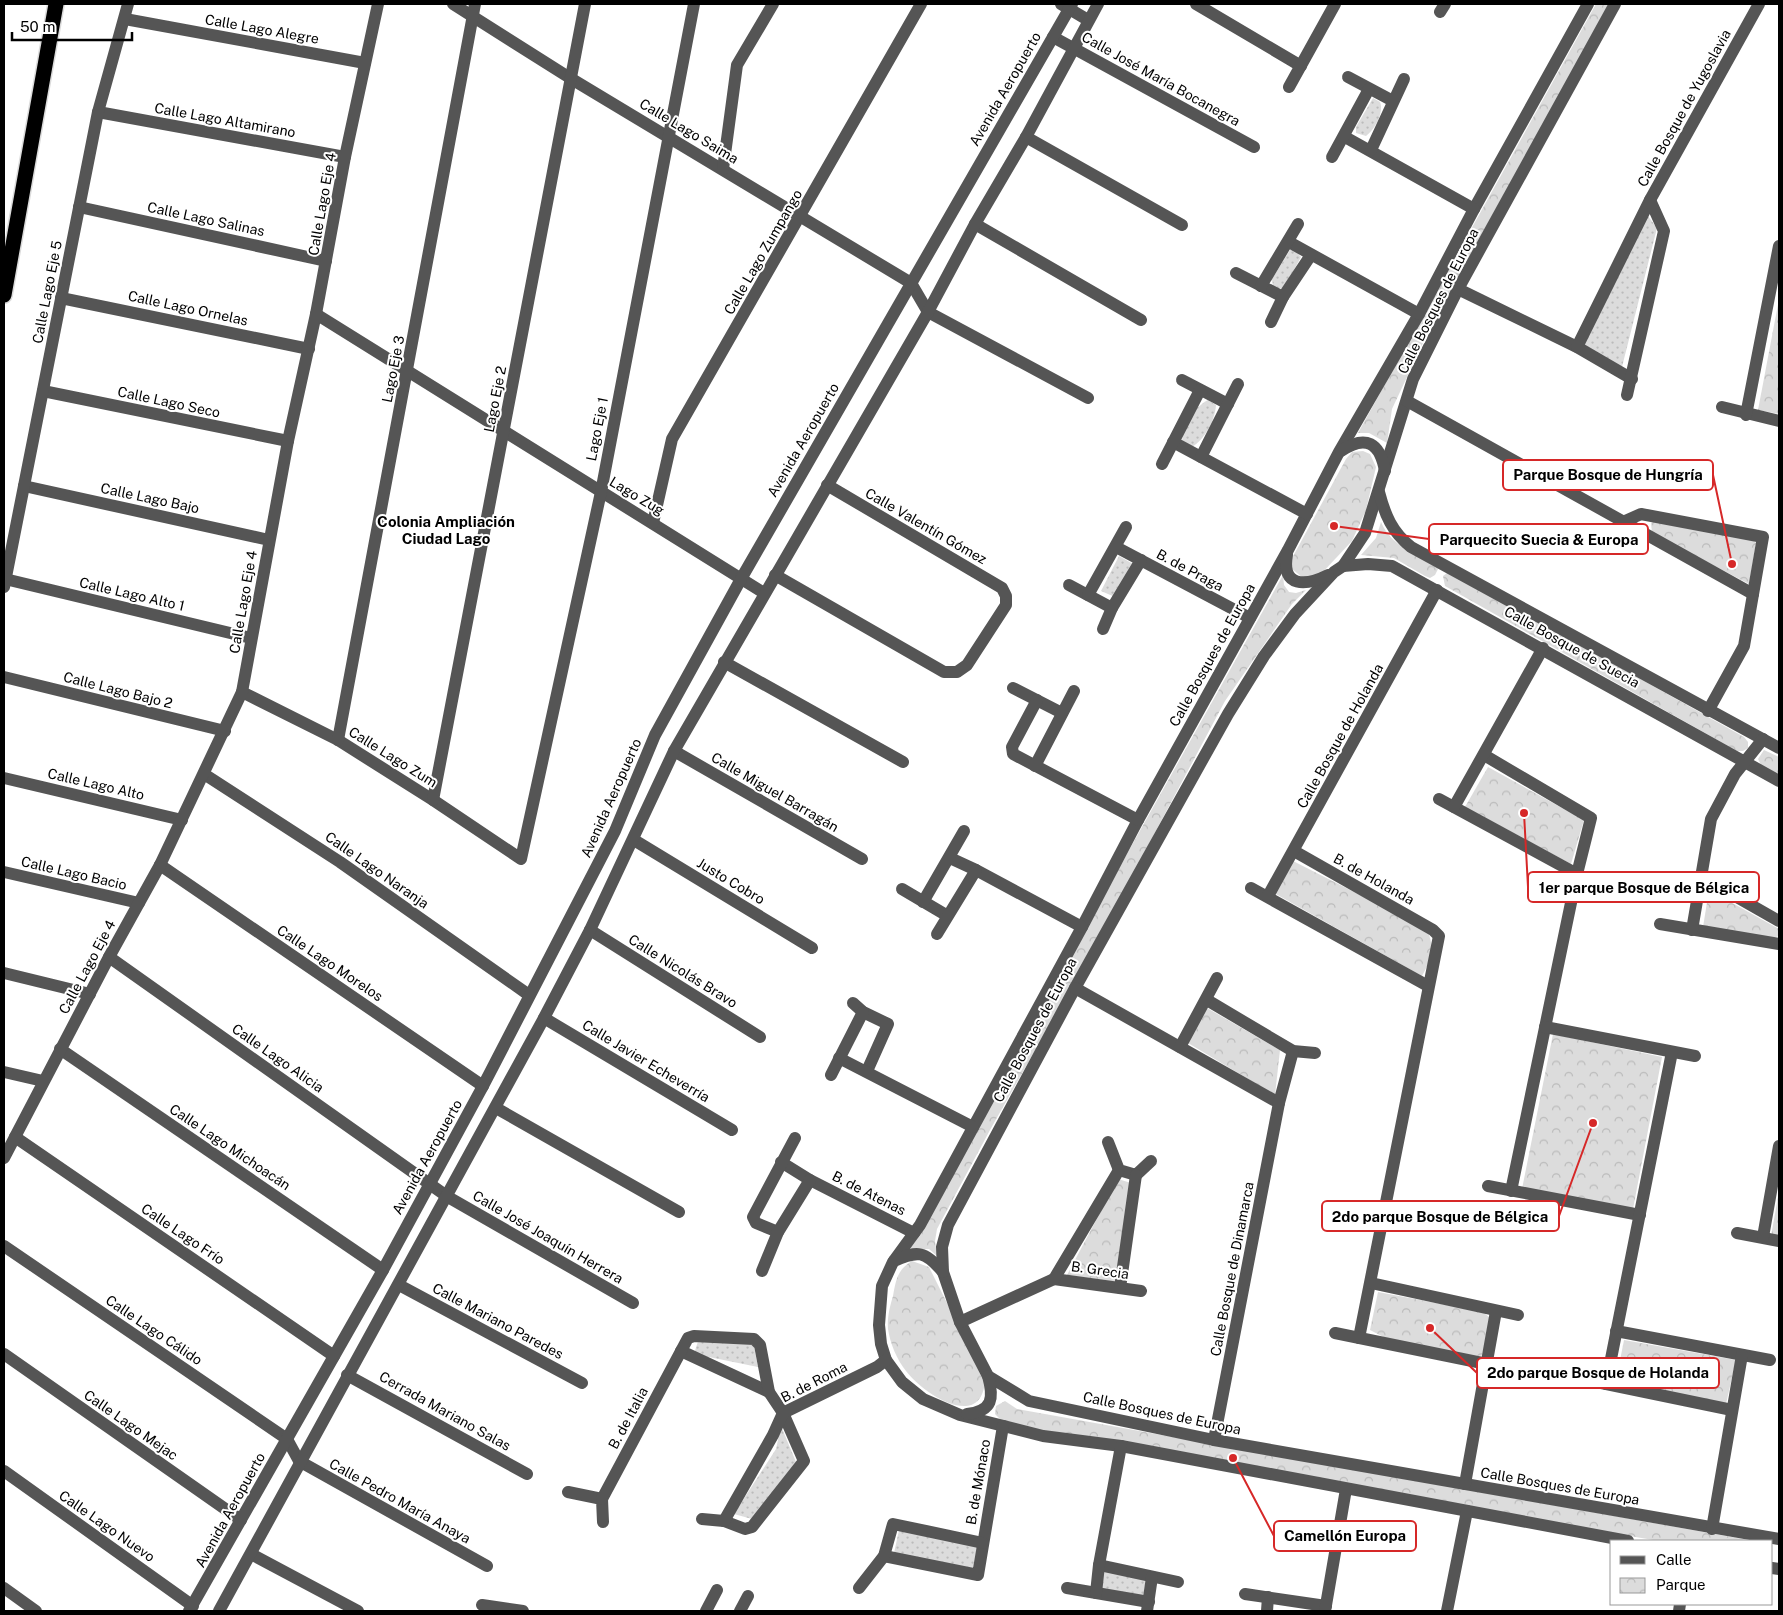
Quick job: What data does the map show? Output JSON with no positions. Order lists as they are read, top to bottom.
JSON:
{
  "streets": {
    "street": [
      "Calle Lago Alegre",
      "Calle José María Bocanegra",
      "Avenida Aeropuerto",
      "Calle Bosque de Yugoslavia",
      "Calle Lago Altamirano",
      "Calle Lago Saima",
      "Calle Lago Eje 4",
      "Calle Lago Salinas",
      "Calle Lago Zumpango",
      "Calle Lago Eje 5",
      "Calle Bosques de Europa",
      "Calle Lago Ornelas",
      "Lago Eje 3",
      "Lago Eje 2",
      "Calle Lago Seco",
      "Lago Eje 1",
      "Lago Zug",
      "Calle Lago Bajo",
      "Calle Valentín Gómez",
      "B. de Praga",
      "Calle Lago Alto 1",
      "Calle Bosque de Suecia",
      "Calle Lago Bajo 2",
      "Calle Bosque de Holanda",
      "Calle Lago Zum",
      "Calle Lago Alto",
      "Calle Miguel Barragán",
      "Calle Lago Naranja",
      "Calle Lago Bacio",
      "B. de Holanda",
      "Justo Cobro",
      "Calle Lago Morelos",
      "Calle Nicolás Bravo",
      "Calle Lago Alicia",
      "Calle Javier Echeverría",
      "Calle Lago Michoacán",
      "B. de Atenas",
      "Calle Lago Frío",
      "Calle José Joaquín Herrera",
      "Calle Bosque de Dinamarca",
      "B. Grecia",
      "Calle Mariano Paredes",
      "Calle Lago Cálido",
      "B. de Roma",
      "Cerrada Mariano Salas",
      "B. de Italia",
      "Calle Lago Mejac",
      "B. de Mónaco",
      "Calle Pedro María Anaya",
      "Calle Lago Nuevo"
    ]
  },
  "crossings": [
    ["Calle Lago Alegre", "Calle Lago Eje 4"],
    ["Calle Lago Alegre", "Calle Lago Eje 5"],
    ["Calle José María Bocanegra", "Avenida Aeropuerto"],
    ["Avenida Aeropuerto", "Calle Lago Saima"],
    ["Avenida Aeropuerto", "Lago Zug"],
    ["Avenida Aeropuerto", "Calle Lago Naranja"],
    ["Avenida Aeropuerto", "Calle Lago Morelos"],
    ["Avenida Aeropuerto", "Calle Lago Alicia"],
    ["Avenida Aeropuerto", "Calle Lago Michoacán"],
    ["Avenida Aeropuerto", "Calle Lago Frío"],
    ["Avenida Aeropuerto", "Calle Lago Cálido"],
    ["Avenida Aeropuerto", "Calle Lago Mejac"],
    ["Avenida Aeropuerto", "Calle Lago Nuevo"],
    ["Calle Lago Altamirano", "Calle Lago Eje 4"],
    ["Calle Lago Altamirano", "Calle Lago Eje 5"],
    ["Calle Lago Saima", "Calle Lago Zumpango"],
    ["Calle Lago Saima", "Lago Eje 3"],
    ["Calle Lago Saima", "Lago Eje 2"],
    ["Calle Lago Saima", "Lago Eje 1"],
    ["Calle Lago Eje 4", "Calle Lago Salinas"],
    ["Calle Lago Eje 4", "Calle Lago Ornelas"],
    ["Calle Lago Eje 4", "Calle Lago Seco"],
    ["Calle Lago Eje 4", "Lago Zug"],
    ["Calle Lago Eje 4", "Calle Lago Bajo"],
    ["Calle Lago Eje 4", "Calle Lago Alto 1"],
    ["Calle Lago Eje 4", "Calle Lago Bajo 2"],
    ["Calle Lago Eje 4", "Calle Lago Zum"],
    ["Calle Lago Eje 4", "Calle Lago Alto"],
    ["Calle Lago Eje 4", "Calle Lago Naranja"],
    ["Calle Lago Eje 4", "Calle Lago Bacio"],
    ["Calle Lago Eje 4", "Calle Lago Morelos"],
    ["Calle Lago Eje 4", "Calle Lago Alicia"],
    ["Calle Lago Eje 4", "Calle Lago Michoacán"],
    ["Calle Lago Eje 4", "Calle Lago Frío"],
    ["Calle Lago Salinas", "Calle Lago Eje 5"],
    ["Calle Lago Zumpango", "Lago Zug"],
    ["Calle Lago Eje 5", "Calle Lago Ornelas"],
    ["Calle Lago Eje 5", "Calle Lago Seco"],
    ["Calle Lago Eje 5", "Calle Lago Bajo"],
    ["Calle Lago Eje 5", "Calle Lago Alto 1"],
    ["Calle Bosques de Europa", "B. de Praga"],
    ["Calle Bosques de Europa", "Calle Bosque de Suecia"],
    ["Calle Bosques de Europa", "B. de Atenas"],
    ["Calle Bosques de Europa", "Calle Bosque de Dinamarca"],
    ["Calle Bosques de Europa", "B. de Roma"],
    ["Calle Bosques de Europa", "B. de Mónaco"],
    ["Lago Eje 3", "Lago Zug"],
    ["Lago Eje 3", "Calle Lago Zum"],
    ["Lago Eje 2", "Lago Zug"],
    ["Lago Eje 2", "Calle Lago Zum"],
    ["Lago Eje 1", "Lago Zug"],
    ["Lago Eje 1", "Calle Lago Zum"],
    ["Calle Bosque de Suecia", "Calle Bosque de Holanda"],
    ["Calle Bosque de Holanda", "B. de Holanda"],
    ["Calle Lago Alicia", "Calle José Joaquín Herrera"],
    ["B. de Roma", "B. de Italia"]
  ],
  "districts": ["Colonia Ampliación Ciudad Lago"],
  "places": [
    "Parquecito Suecia & Europa",
    "Parque Bosque de Hungría",
    "1er parque Bosque de Bélgica",
    "2do parque Bosque de Bélgica",
    "2do parque Bosque de Holanda",
    "Camellón Europa"
  ],
  "legend": ["Calle", "Parque"],
  "scale_bar": "50 m"
}
